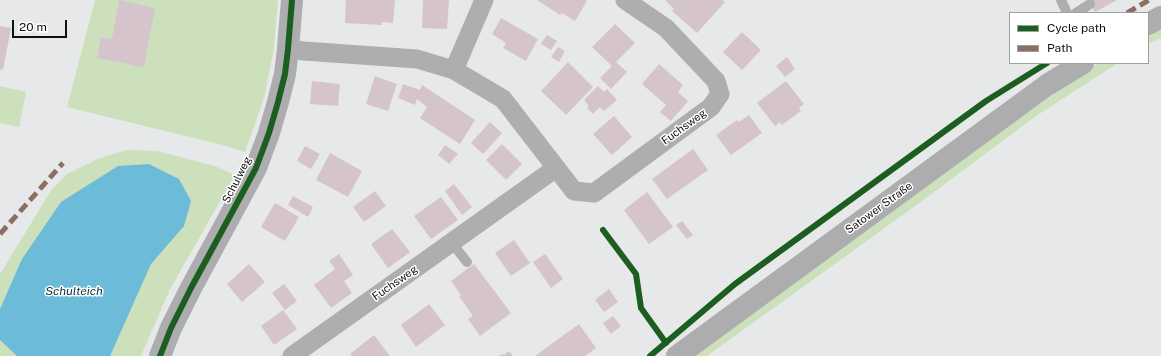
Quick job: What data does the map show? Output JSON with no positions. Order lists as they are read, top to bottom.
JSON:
{
  "streets": {
    "main road": ["Schulweg", "Satower Straße"],
    "street": ["Fuchsweg"]
  },
  "crossings": [
    ["Fuchsweg", "Schulweg"]
  ],
  "water": ["Schulteich"],
  "legend": ["Cycle path", "Path"],
  "scale_bar": "20 m"
}
